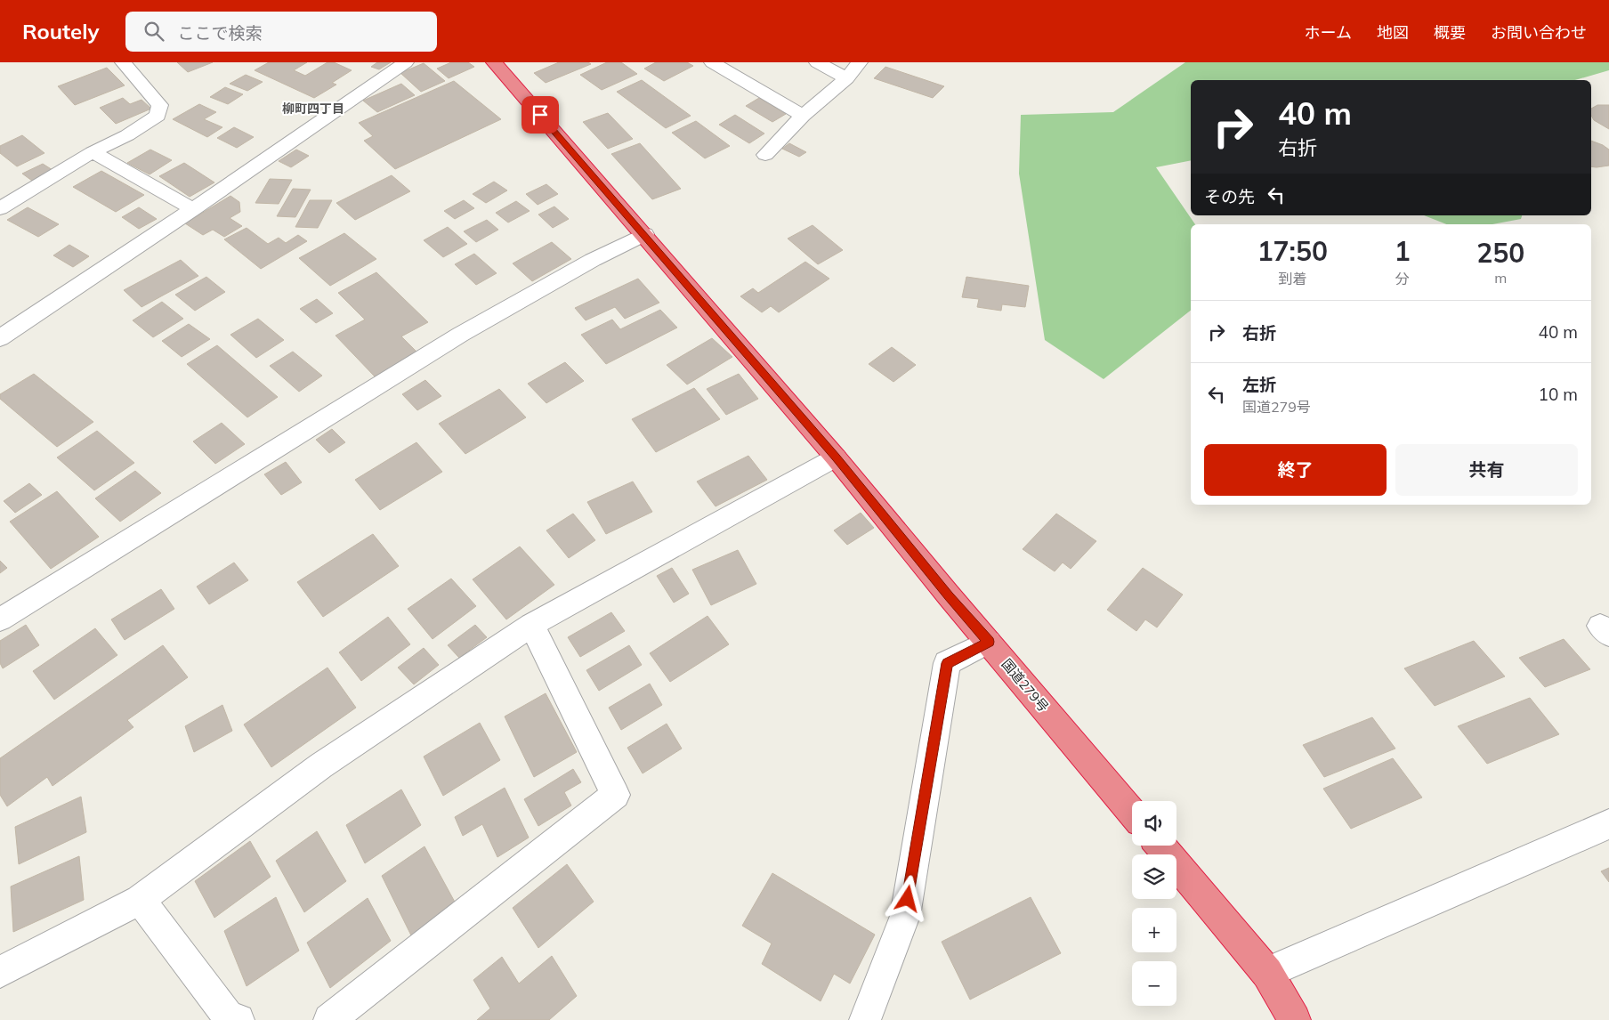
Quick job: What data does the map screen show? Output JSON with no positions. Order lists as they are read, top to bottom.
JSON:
{
  "streets": {
    "highway": ["国道279号"]
  },
  "districts": ["柳町四丁目"],
  "page": {
    "header": "Routely",
    "search": "ここで検索",
    "nav": [
      "ホーム",
      "地図",
      "概要",
      "お問い合わせ"
    ],
    "turn": ["40 m", "右折"],
    "then": "その先",
    "eta": [
      "17:50",
      "到着",
      "1",
      "分",
      "250",
      "m"
    ],
    "list": [
      {
        "name": "右折",
        "value": "40 m"
      },
      {
        "name": "左折",
        "note": "国道279号",
        "value": "10 m"
      }
    ],
    "buttons": ["終了", "共有"],
    "map_buttons": ["+", "−"]
  }
}
